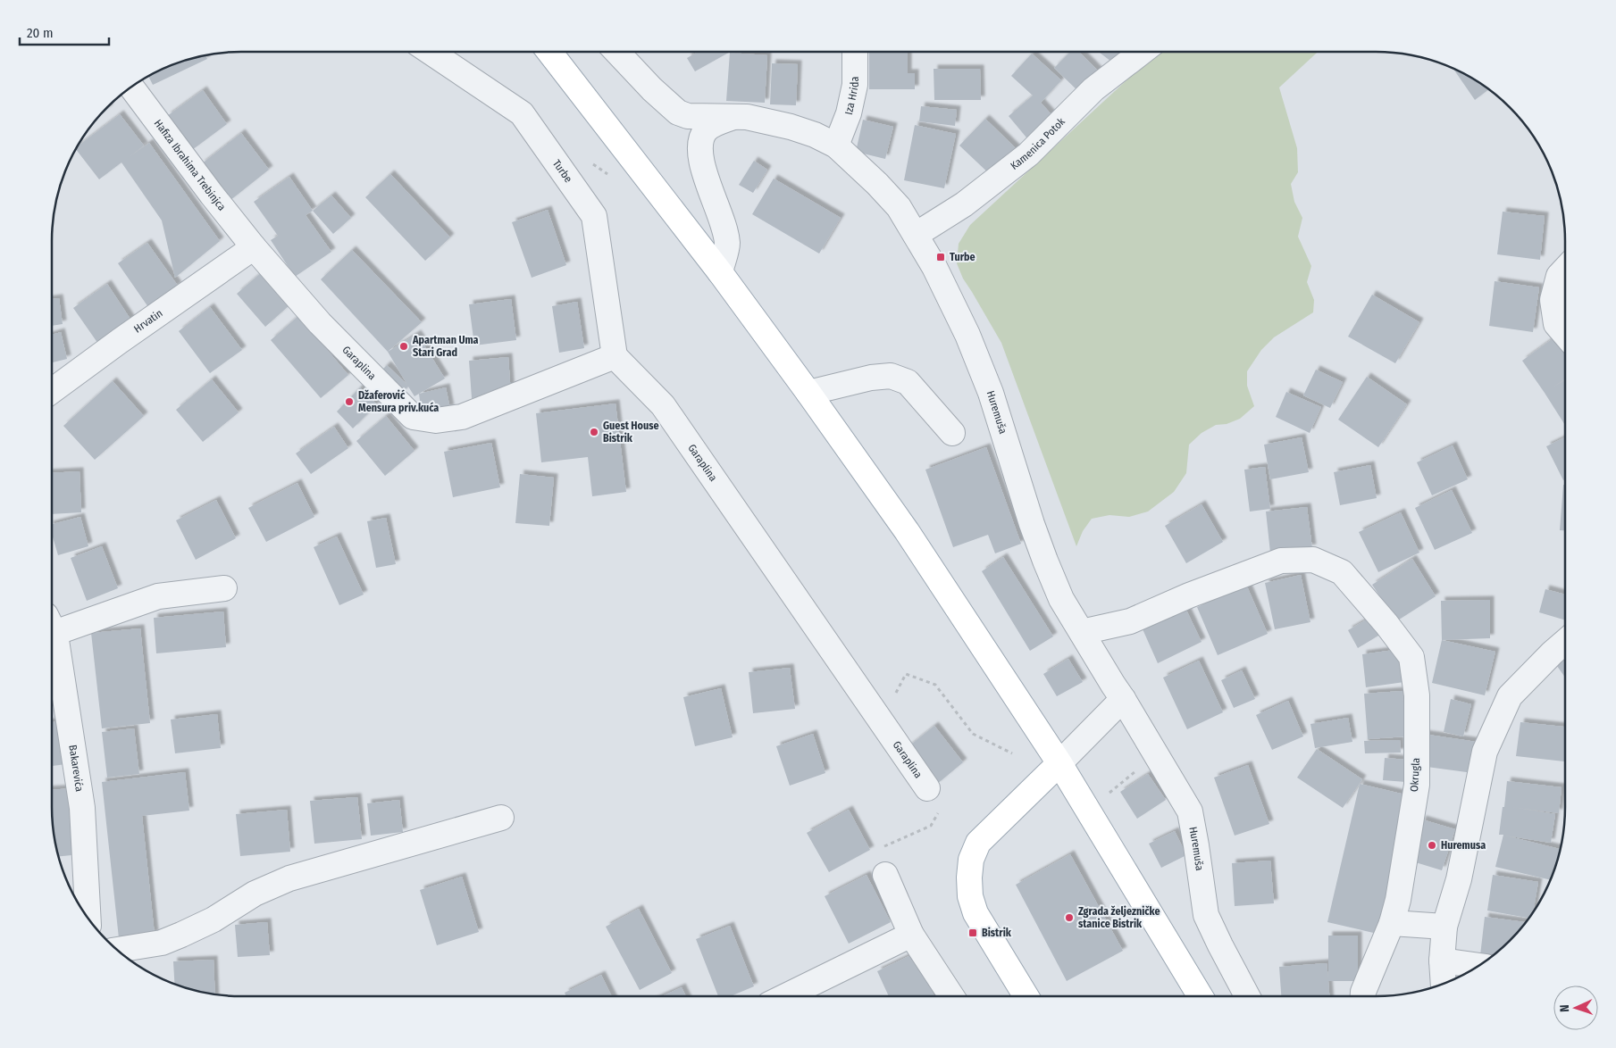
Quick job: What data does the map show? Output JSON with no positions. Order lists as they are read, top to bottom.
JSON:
{
  "streets": {
    "street": [
      "Iza Hrida",
      "Kamenica Potok",
      "Hafiza Ibrahima Trebinjca",
      "Turbe",
      "Hrvatin",
      "Garaplina",
      "Huremuša",
      "Bakarevića",
      "Okrugla"
    ]
  },
  "crossings": [
    ["Iza Hrida", "Huremuša"],
    ["Kamenica Potok", "Huremuša"],
    ["Hafiza Ibrahima Trebinjca", "Hrvatin"],
    ["Hafiza Ibrahima Trebinjca", "Garaplina"],
    ["Turbe", "Garaplina"],
    ["Hrvatin", "Garaplina"],
    ["Huremuša", "Okrugla"]
  ],
  "places": {
    "transit": ["Turbe", "Bistrik"],
    "other": [
      "Apartman Uma Stari Grad",
      "Džaferović Mensura priv.kuća",
      "Guest House Bistrik",
      "Huremusa",
      "Zgrada željezničke stanice Bistrik"
    ]
  },
  "scale_bar": "20 m",
  "north": "left"
}
